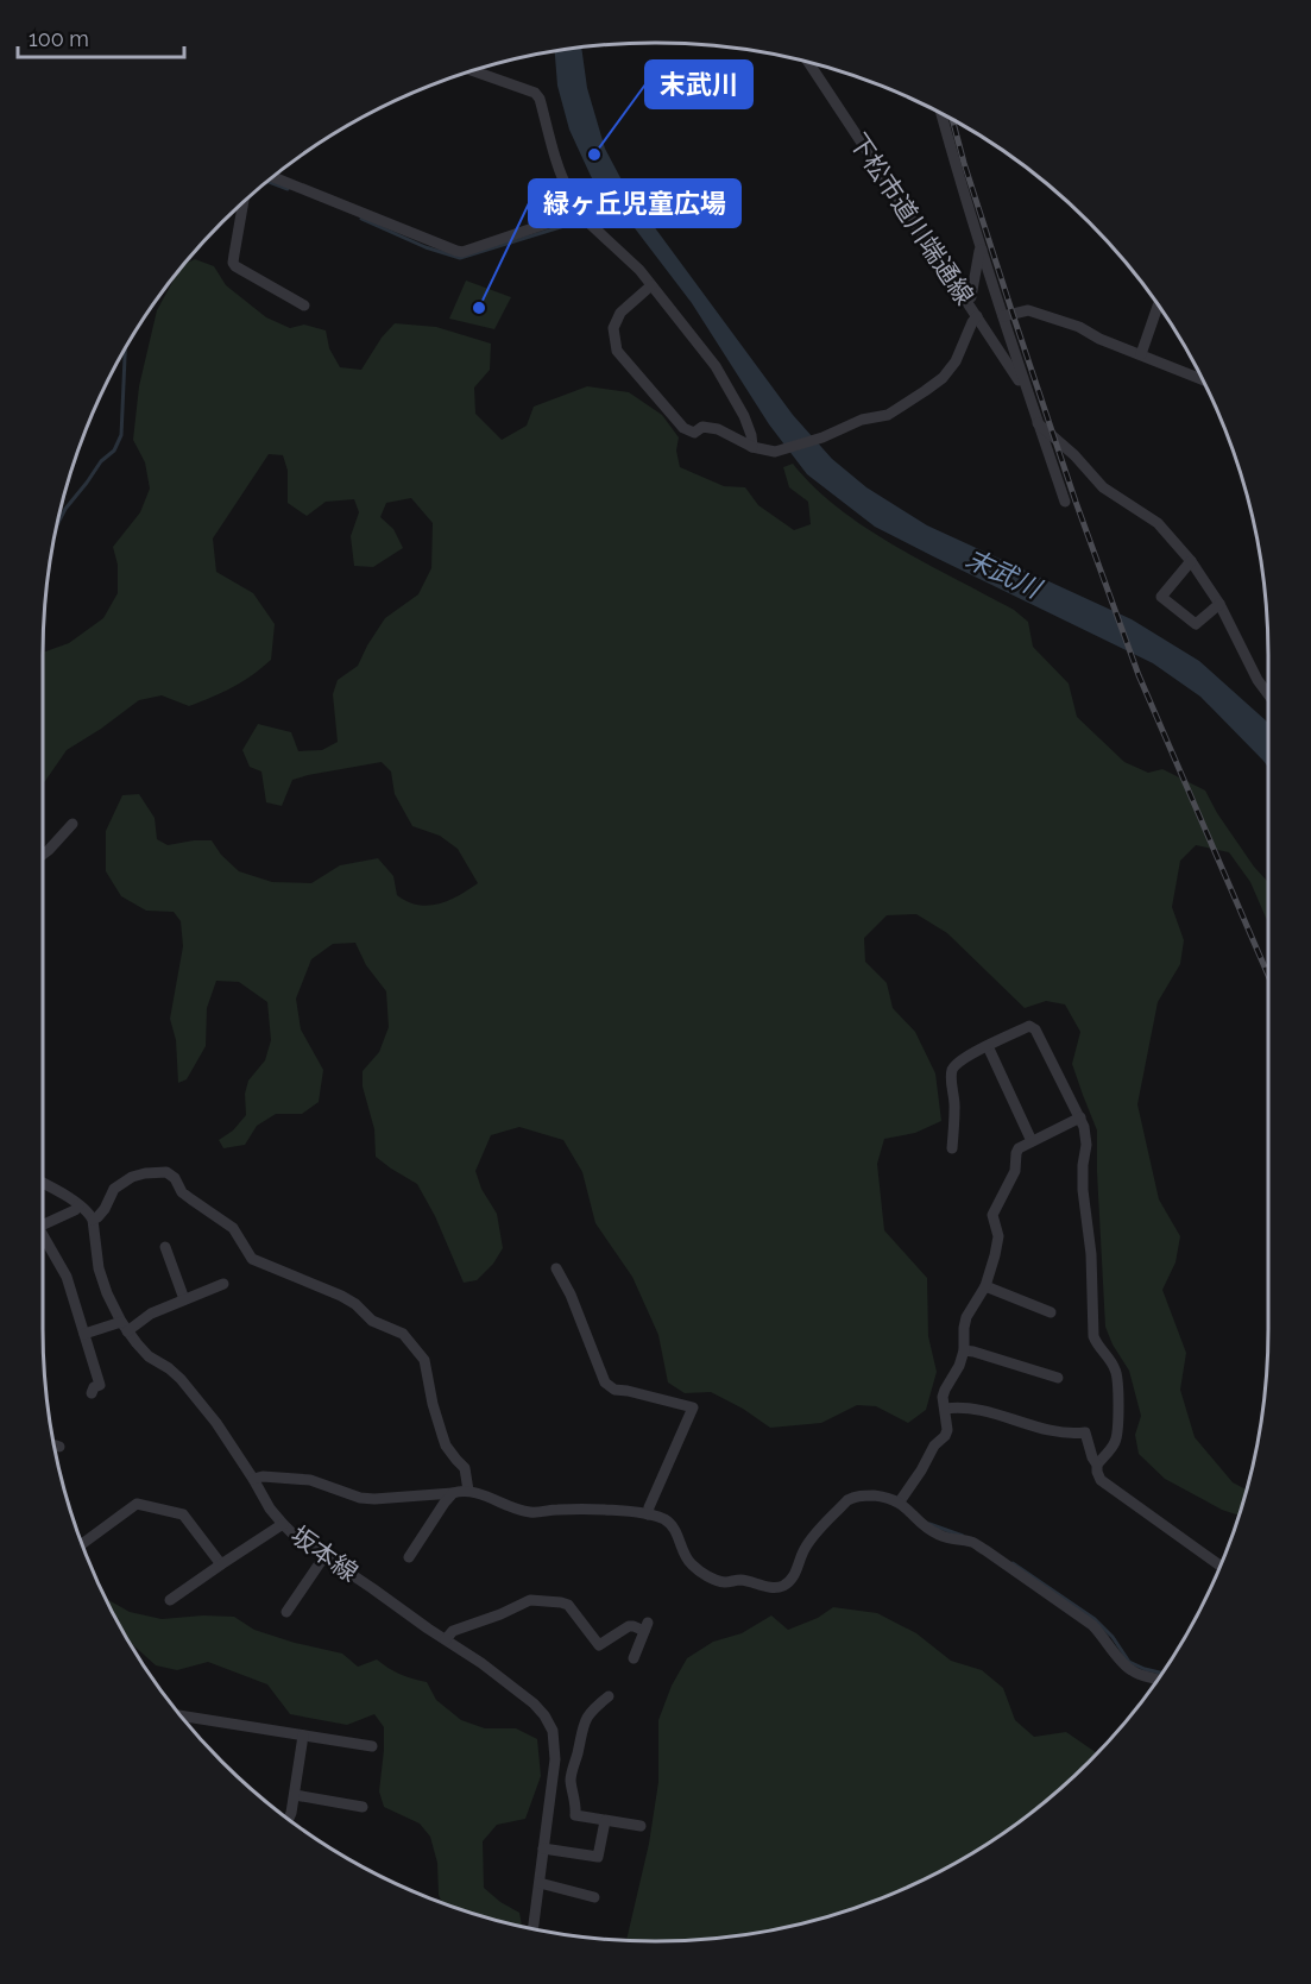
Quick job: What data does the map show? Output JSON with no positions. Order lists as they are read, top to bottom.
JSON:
{
  "streets": {
    "street": ["下松市道川端通線", "坂本線"]
  },
  "water": ["末武川"],
  "places": ["末武川", "緑ヶ丘児童広場"],
  "scale_bar": "100 m"
}
